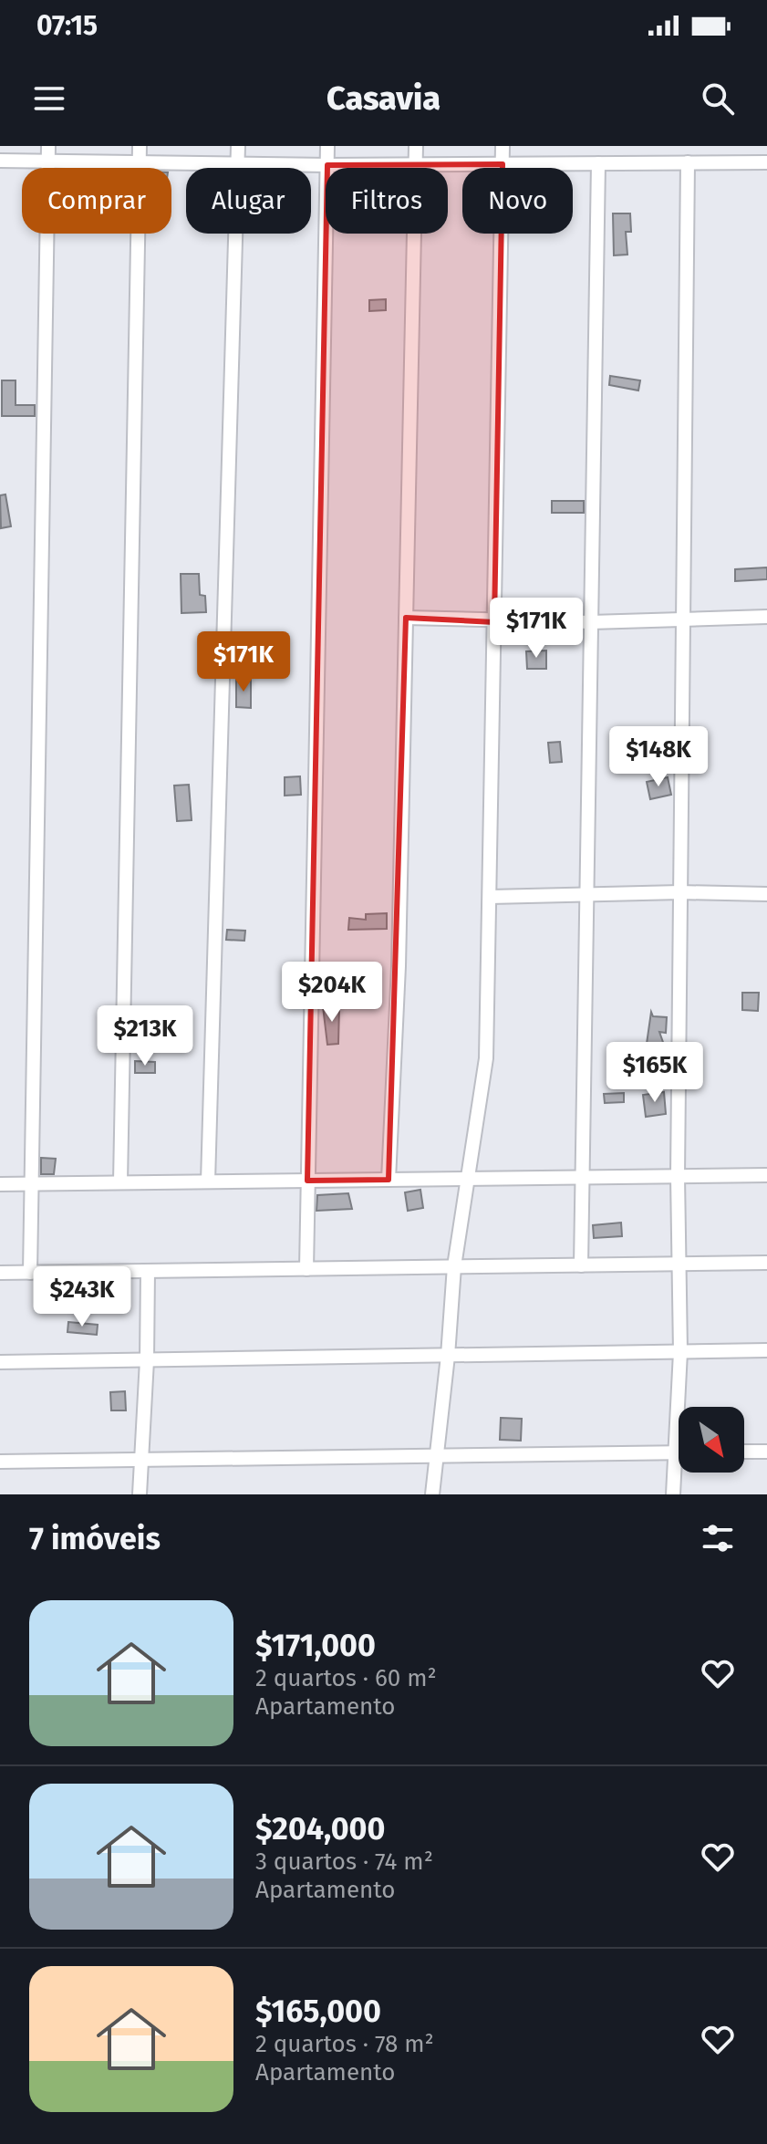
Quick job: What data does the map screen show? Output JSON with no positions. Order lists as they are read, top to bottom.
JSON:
{
  "north": "bottom right",
  "page": {
    "status": "07:15",
    "header": "Casavia",
    "chip": [
      "Comprar",
      "Alugar",
      "Filtros",
      "Novo"
    ],
    "price": [
      "$171K",
      "$171K",
      "$148K",
      "$204K",
      "$213K",
      "$165K",
      "$243K"
    ],
    "heading": "7 imóveis",
    "list": [
      {
        "name": "$171,000",
        "note": "2 quartos · 60 m² · Apartamento"
      },
      {
        "name": "$204,000",
        "note": "3 quartos · 74 m² · Apartamento"
      },
      {
        "name": "$165,000",
        "note": "2 quartos · 78 m² · Apartamento"
      }
    ]
  }
}
